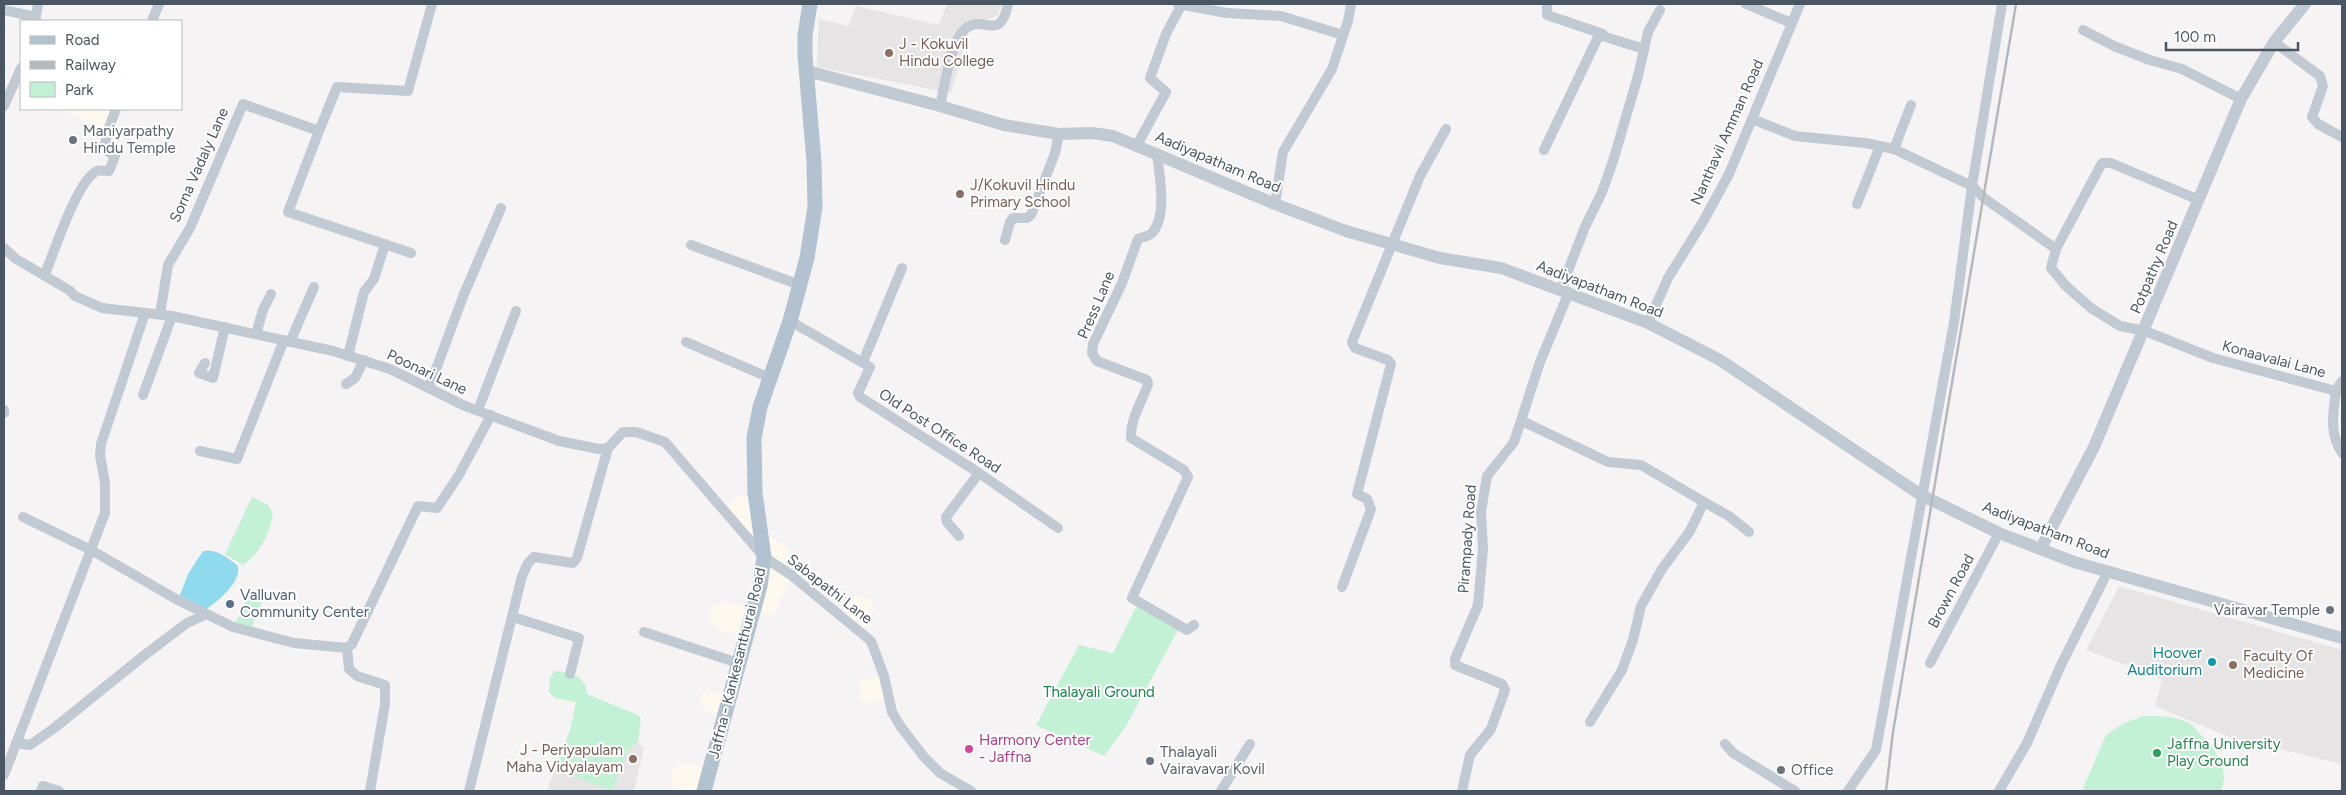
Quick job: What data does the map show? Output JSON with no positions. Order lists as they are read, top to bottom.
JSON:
{
  "streets": {
    "main road": ["Jaffna - Kankesanthurai Road"],
    "street": [
      "Nanthavil Amman Road",
      "Aadiyapatham Road",
      "Sorna Vadaly Lane",
      "Potpathy Road",
      "Press Lane",
      "Konaavalai Lane",
      "Poonari Lane",
      "Old Post Office Road",
      "Pirampady Road",
      "Sabapathi Lane",
      "Brown Road"
    ]
  },
  "crossings": [
    ["Nanthavil Amman Road", "Aadiyapatham Road"],
    ["Aadiyapatham Road", "Potpathy Road"],
    ["Aadiyapatham Road", "Press Lane"],
    ["Aadiyapatham Road", "Pirampady Road"],
    ["Aadiyapatham Road", "Brown Road"],
    ["Aadiyapatham Road", "Jaffna - Kankesanthurai Road"],
    ["Sorna Vadaly Lane", "Poonari Lane"],
    ["Potpathy Road", "Konaavalai Lane"],
    ["Sabapathi Lane", "Jaffna - Kankesanthurai Road"]
  ],
  "parks": ["Thalayali Ground"],
  "places": [
    "J - Kokuvil Hindu College",
    "Maniyarpathy Hindu Temple",
    "J/Kokuvil Hindu Primary School",
    "Valluvan Community Center",
    "Vairavar Temple",
    "Hoover Auditorium",
    "Faculty Of Medicine",
    "Harmony Center - Jaffna",
    "Jaffna University Play Ground",
    "J - Periyapulam Maha Vidyalayam",
    "Thalayali Vairavavar Kovil",
    "Office"
  ],
  "legend": ["Road", "Railway", "Park"],
  "scale_bar": "100 m"
}
